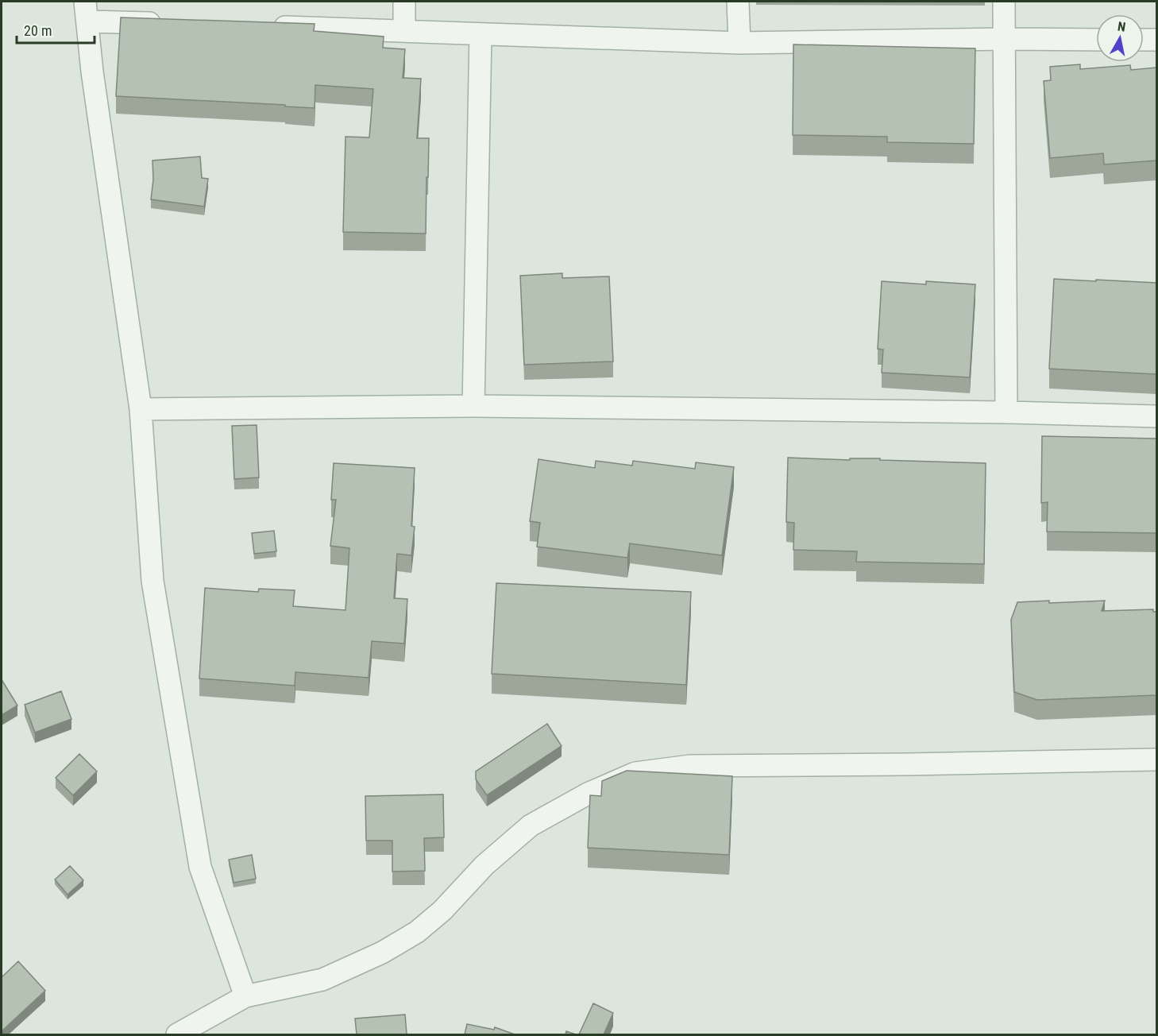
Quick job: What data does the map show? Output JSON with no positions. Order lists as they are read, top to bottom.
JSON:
{
  "scale_bar": "20 m",
  "north": "top"
}
